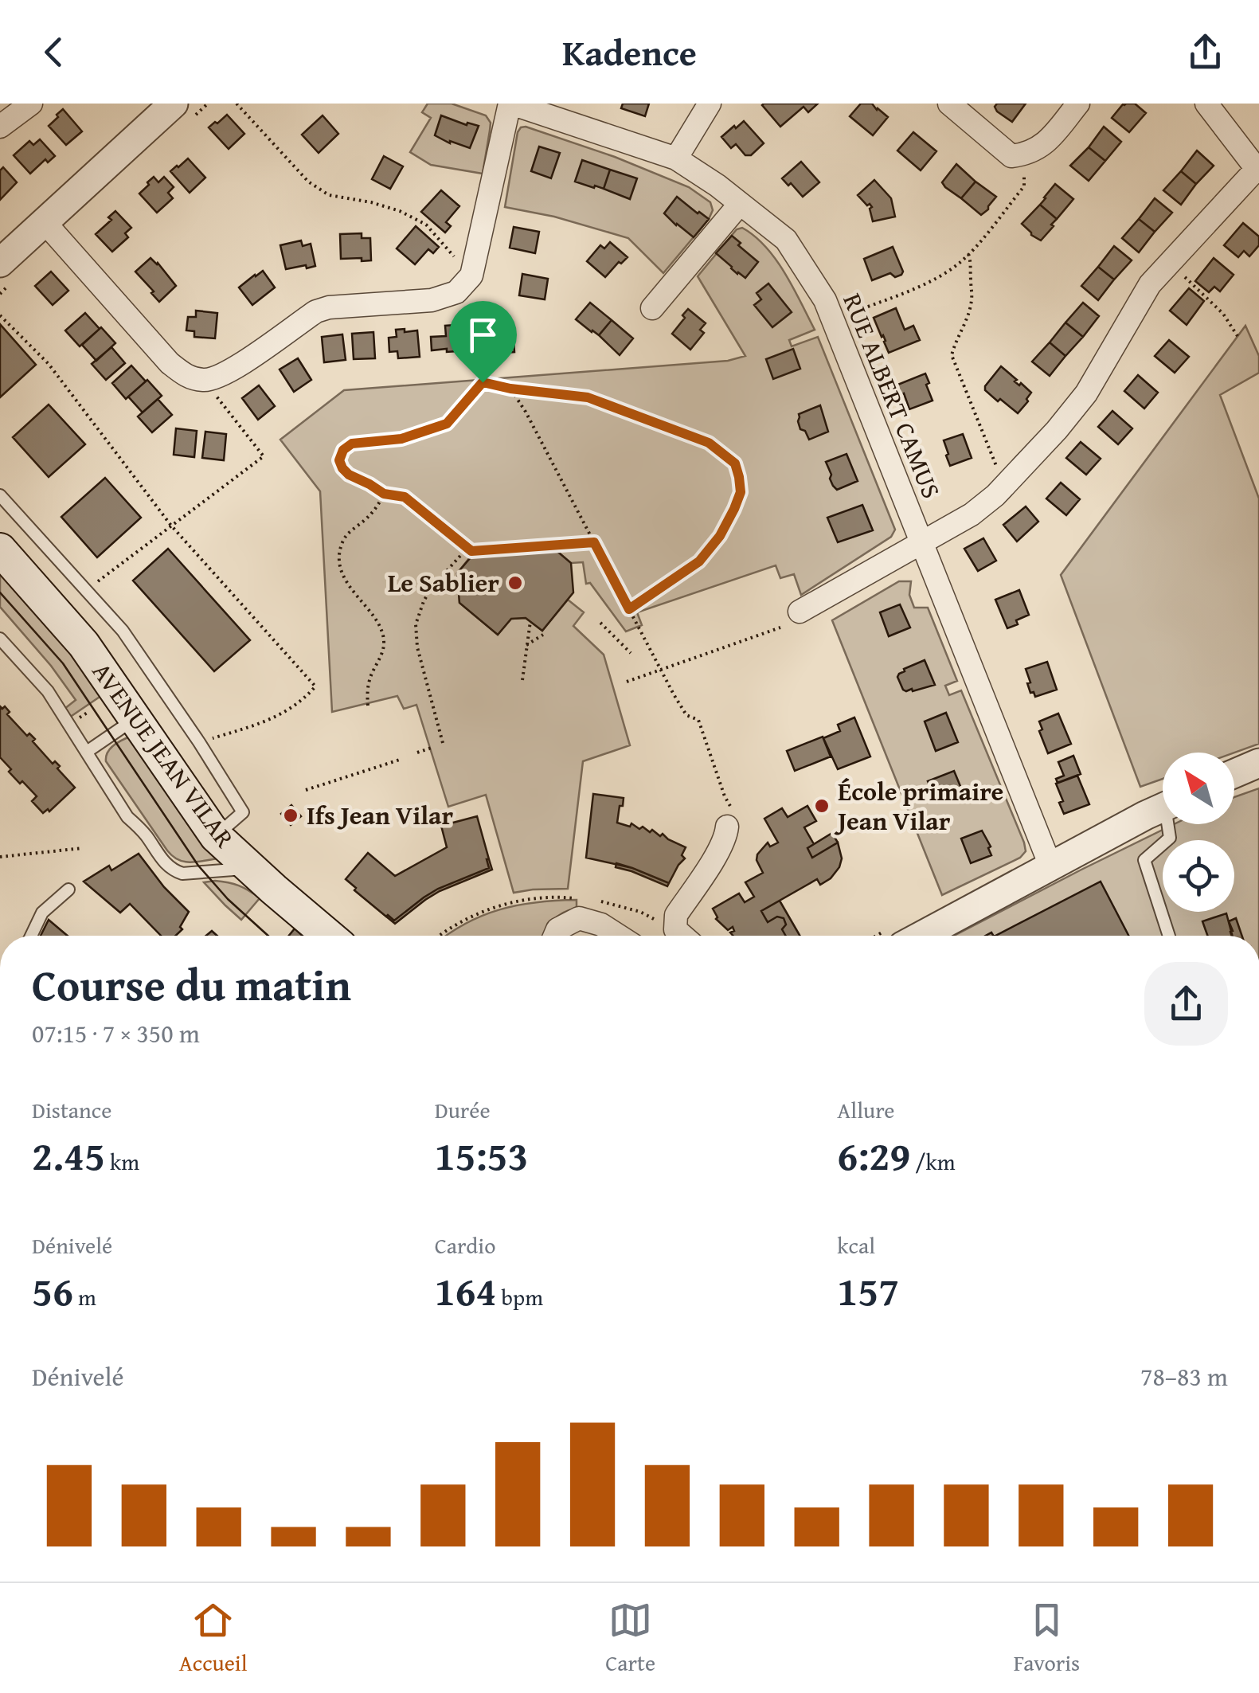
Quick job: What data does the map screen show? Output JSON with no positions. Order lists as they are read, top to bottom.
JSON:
{
  "streets": {
    "main road": ["AVENUE JEAN VILAR"],
    "street": ["RUE ALBERT CAMUS"]
  },
  "places": ["Le Sablier", "École primaire Jean Vilar", "Ifs Jean Vilar"],
  "north": "top left",
  "page": {
    "header": "Kadence",
    "heading": ["Course du matin", "07:15 · 7 × 350 m"],
    "stats": [
      ["Distance", "2.45 km"],
      ["Durée", "15:53"],
      ["Allure", "6:29 /km"],
      ["Dénivelé", "56 m"],
      ["Cardio", "164 bpm"],
      ["kcal", "157"]
    ],
    "chart": ["Dénivelé", "78–83 m"],
    "tabs": ["Accueil", "Carte", "Favoris"]
  }
}
